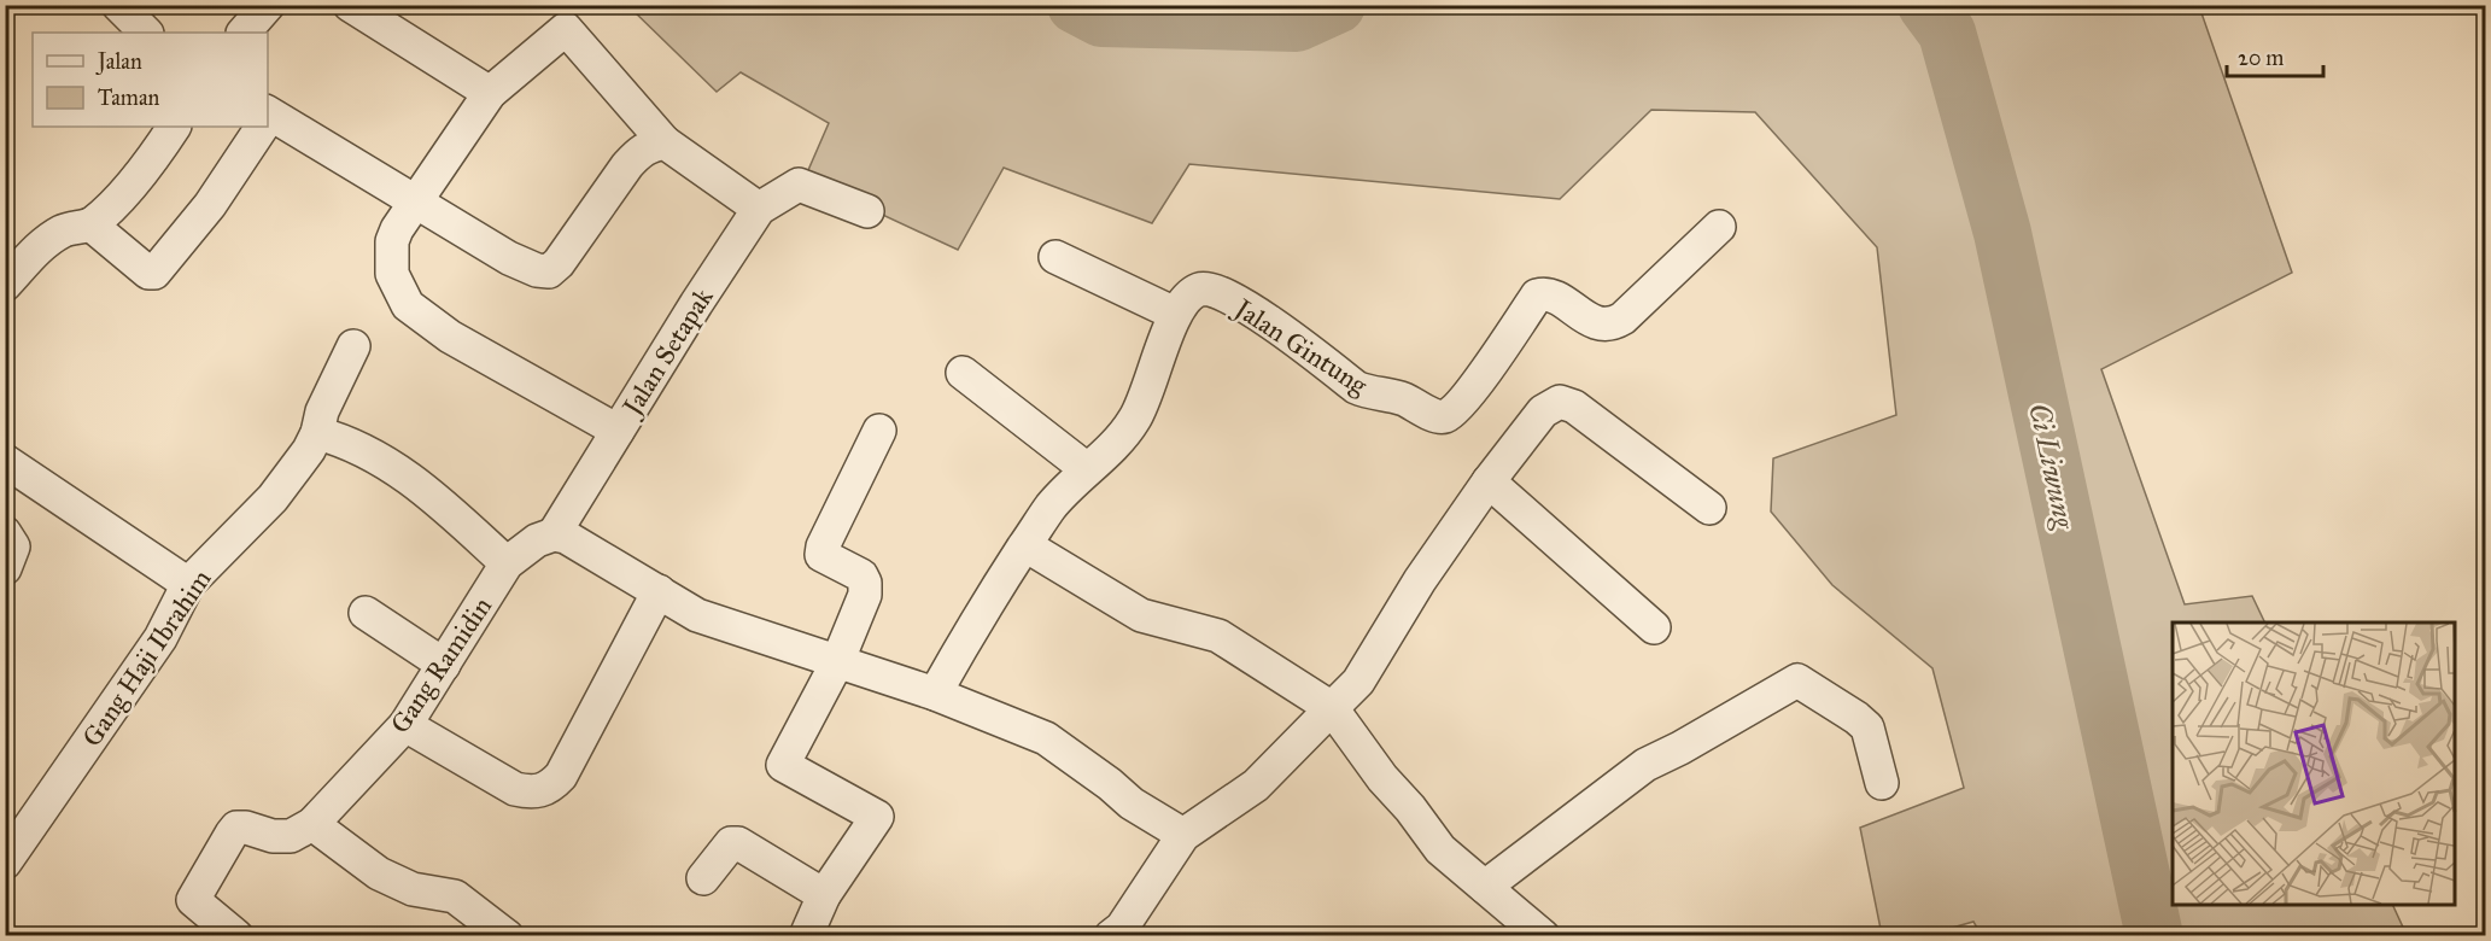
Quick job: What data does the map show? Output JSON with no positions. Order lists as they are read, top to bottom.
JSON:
{
  "streets": {
    "street": [
      "Jalan Gintung",
      "Jalan Setapak",
      "Gang Haji Ibrahim",
      "Gang Ramidin"
    ]
  },
  "water": ["Ci Liwung"],
  "legend": ["Jalan", "Taman"],
  "scale_bar": "20 m"
}
